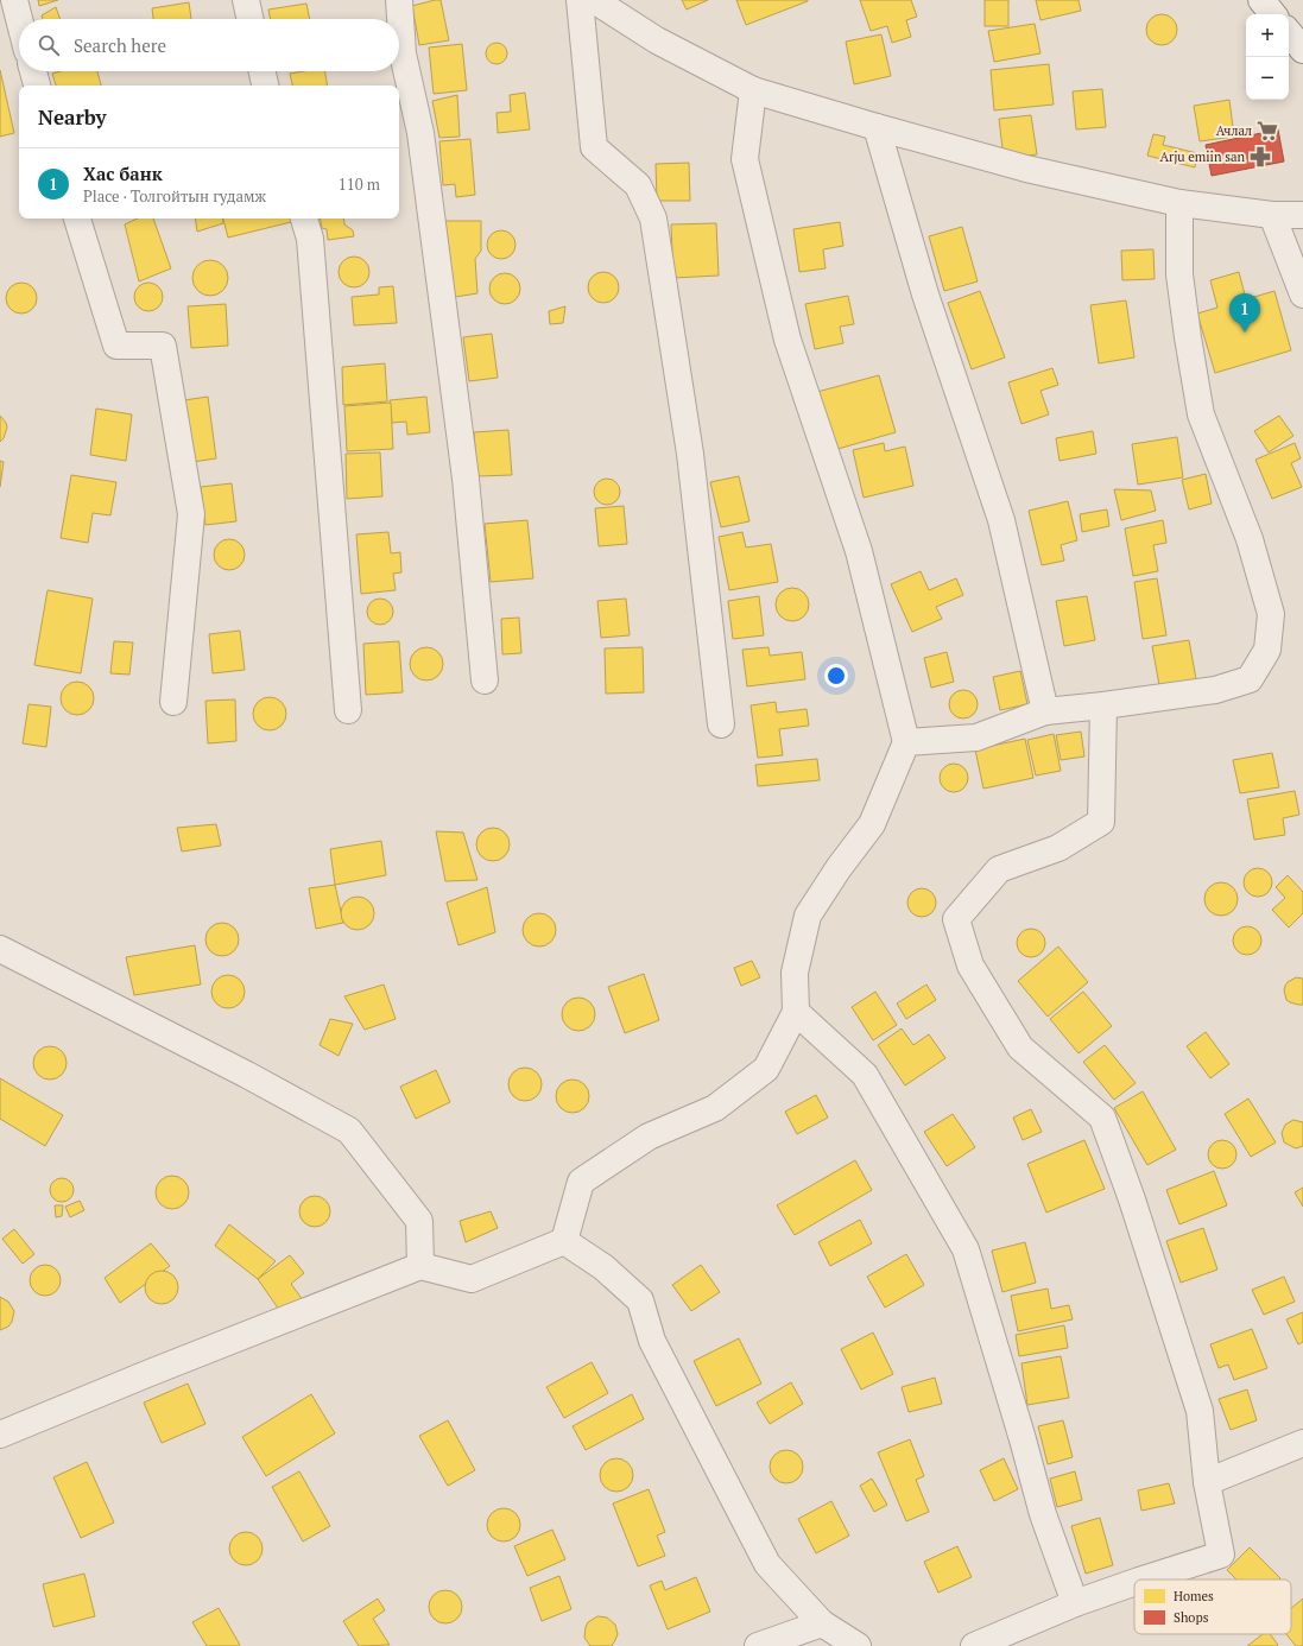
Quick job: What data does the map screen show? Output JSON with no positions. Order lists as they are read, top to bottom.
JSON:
{
  "places": {
    "supermarket": ["Ачлал"],
    "pharmacy": ["Arju emiin san"]
  },
  "legend": ["Homes", "Shops"],
  "page": {
    "map_buttons": ["+", "−"],
    "search": "Search here",
    "heading": "Nearby",
    "list": [
      {
        "mark": "1",
        "name": "Хас банк",
        "note": "Place · Толгойтын гудамж",
        "value": "110 m"
      }
    ],
    "pins": "1"
  }
}
